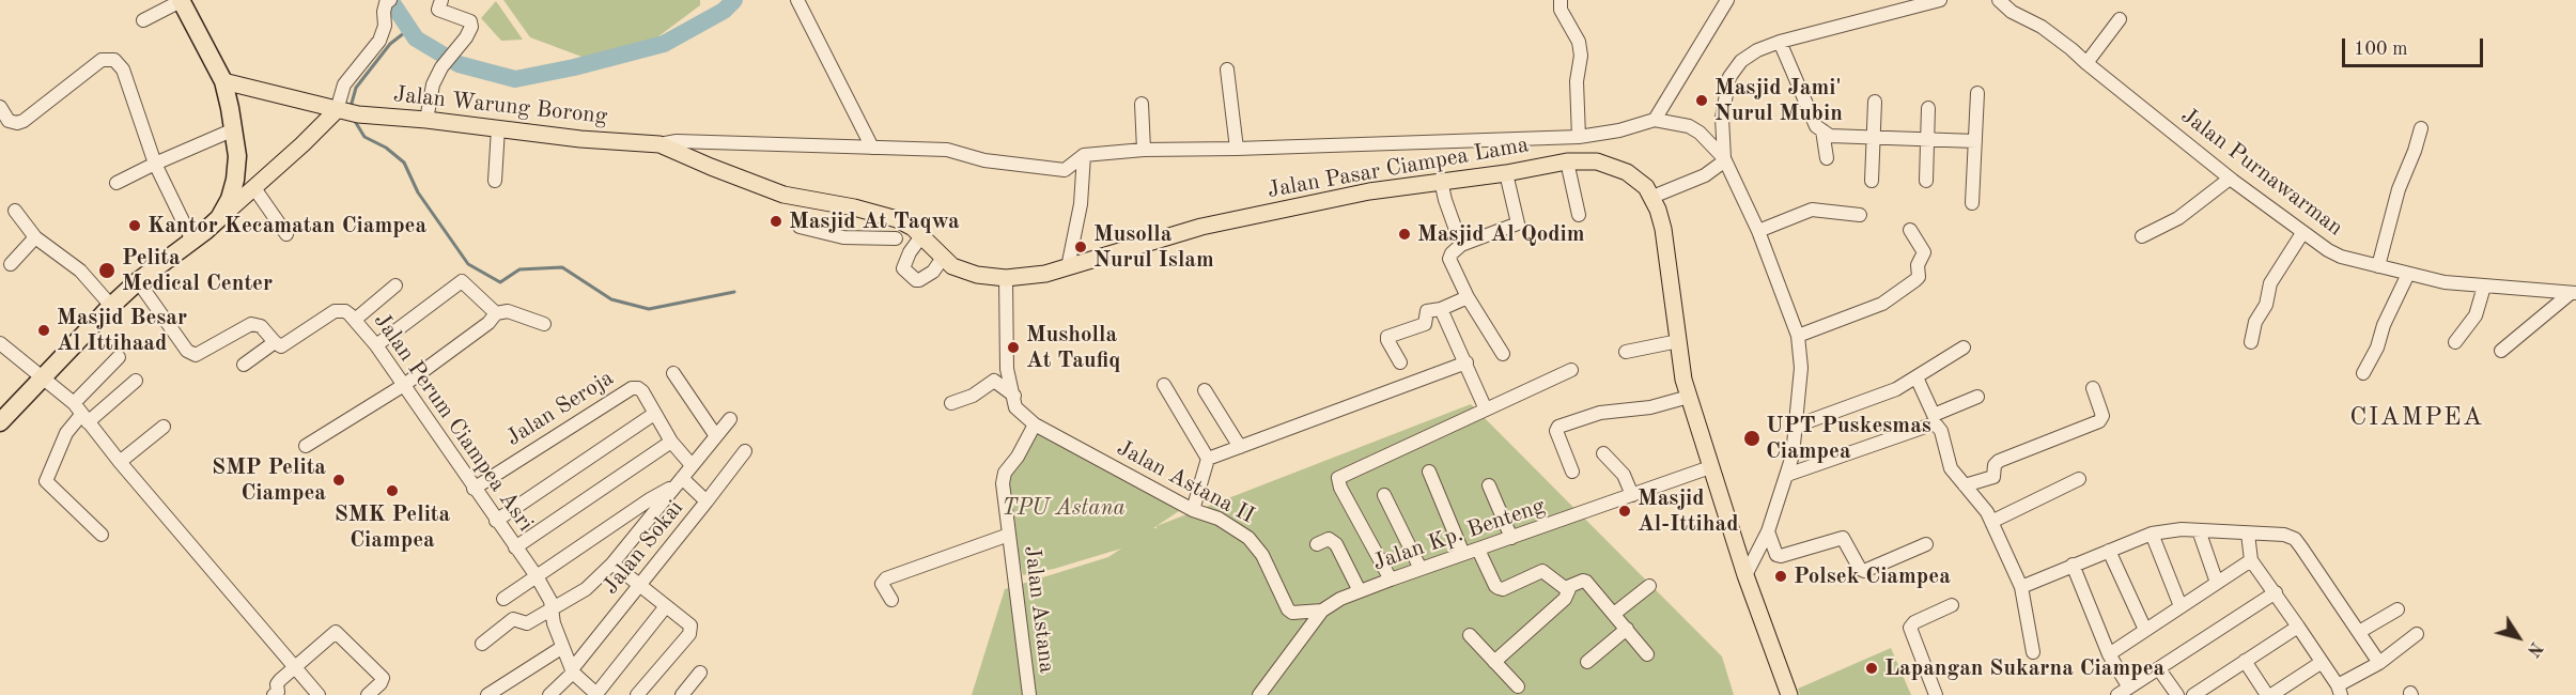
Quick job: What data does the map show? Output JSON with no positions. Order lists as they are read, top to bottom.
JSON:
{
  "streets": {
    "main road": ["Jalan Warung Borong", "Jalan Pasar Ciampea Lama"],
    "street": [
      "Jalan Purnawarman",
      "Jalan Seroja",
      "Jalan Perum Ciampea Asri",
      "Jalan Astana II",
      "Jalan Kp. Benteng",
      "Jalan Sokai",
      "Jalan Astana"
    ]
  },
  "crossings": [
    ["Jalan Warung Borong", "Jalan Pasar Ciampea Lama"],
    ["Jalan Pasar Ciampea Lama", "Jalan Kp. Benteng"],
    ["Jalan Seroja", "Jalan Perum Ciampea Asri"],
    ["Jalan Perum Ciampea Asri", "Jalan Sokai"],
    ["Jalan Astana II", "Jalan Kp. Benteng"],
    ["Jalan Astana II", "Jalan Astana"]
  ],
  "districts": ["CIAMPEA"],
  "parks": ["TPU Astana"],
  "places": [
    "Masjid Jami' Nurul Mubin",
    "Masjid At Taqwa",
    "Kantor Kecamatan Ciampea",
    "Masjid Al Qodim",
    "Musolla Nurul Islam",
    "Pelita Medical Center",
    "Masjid Besar Al Ittihaad",
    "Musholla At Taufiq",
    "UPT Puskesmas Ciampea",
    "SMP Pelita Ciampea",
    "SMK Pelita Ciampea",
    "Masjid Al-Ittihad",
    "Polsek Ciampea",
    "Lapangan Sukarna Ciampea"
  ],
  "scale_bar": "100 m",
  "north": "bottom right"
}
